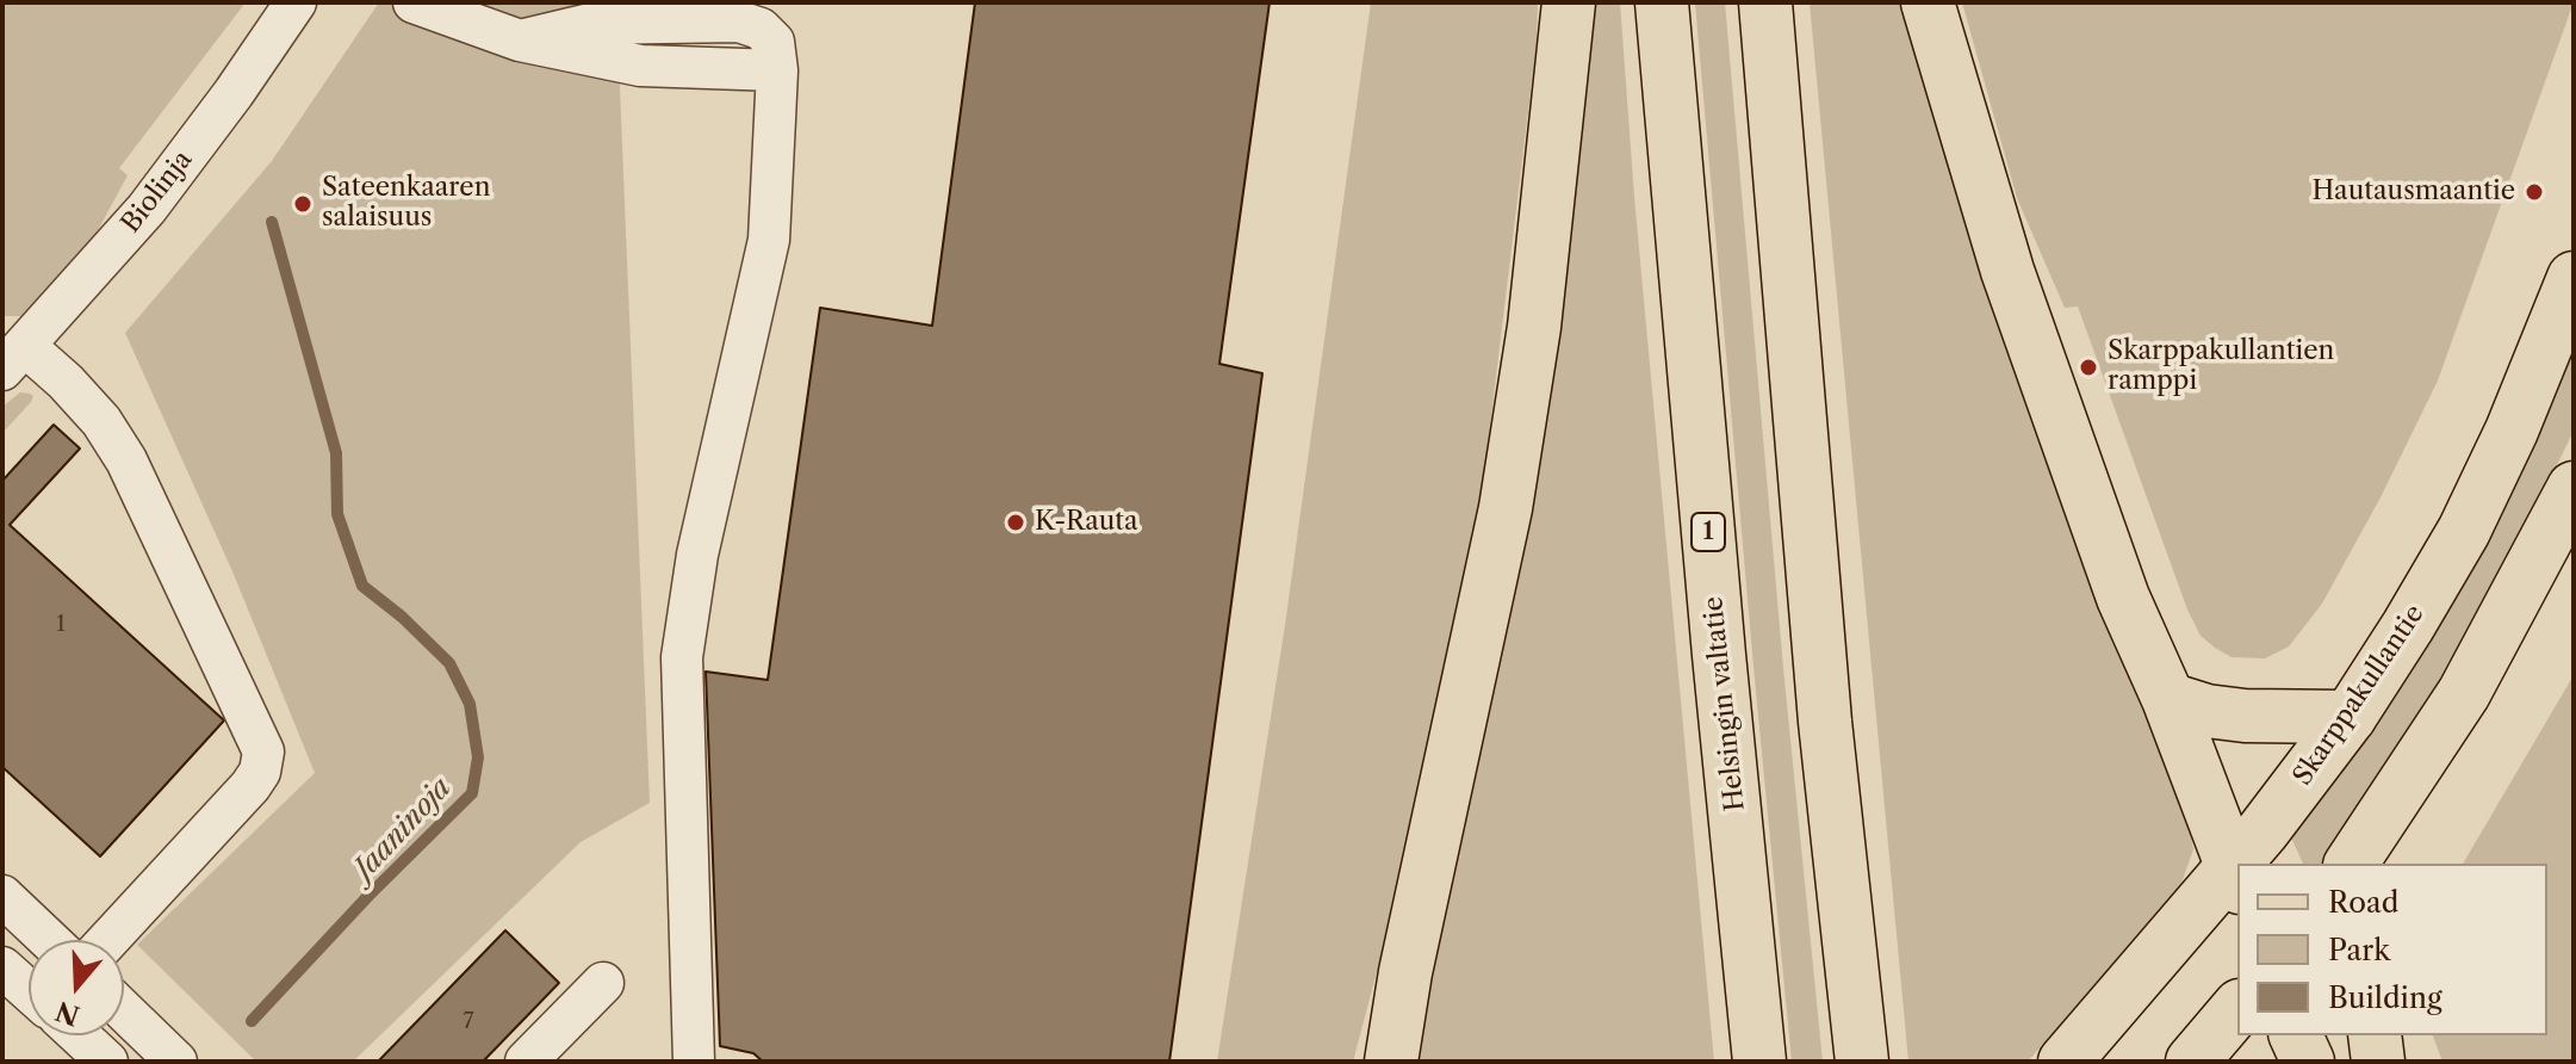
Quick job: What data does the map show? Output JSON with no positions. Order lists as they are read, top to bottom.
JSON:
{
  "streets": {
    "main road": ["1", "Skarppakullantie", "Helsingin valtatie"],
    "street": ["Biolinja"]
  },
  "water": ["Jaaninoja"],
  "places": [
    "Hautausmaantie",
    "Sateenkaaren salaisuus",
    "Skarppakullantien ramppi",
    "K-Rauta"
  ],
  "house_numbers": ["1", "7"],
  "legend": ["Road", "Park", "Building"],
  "north": "bottom"
}
